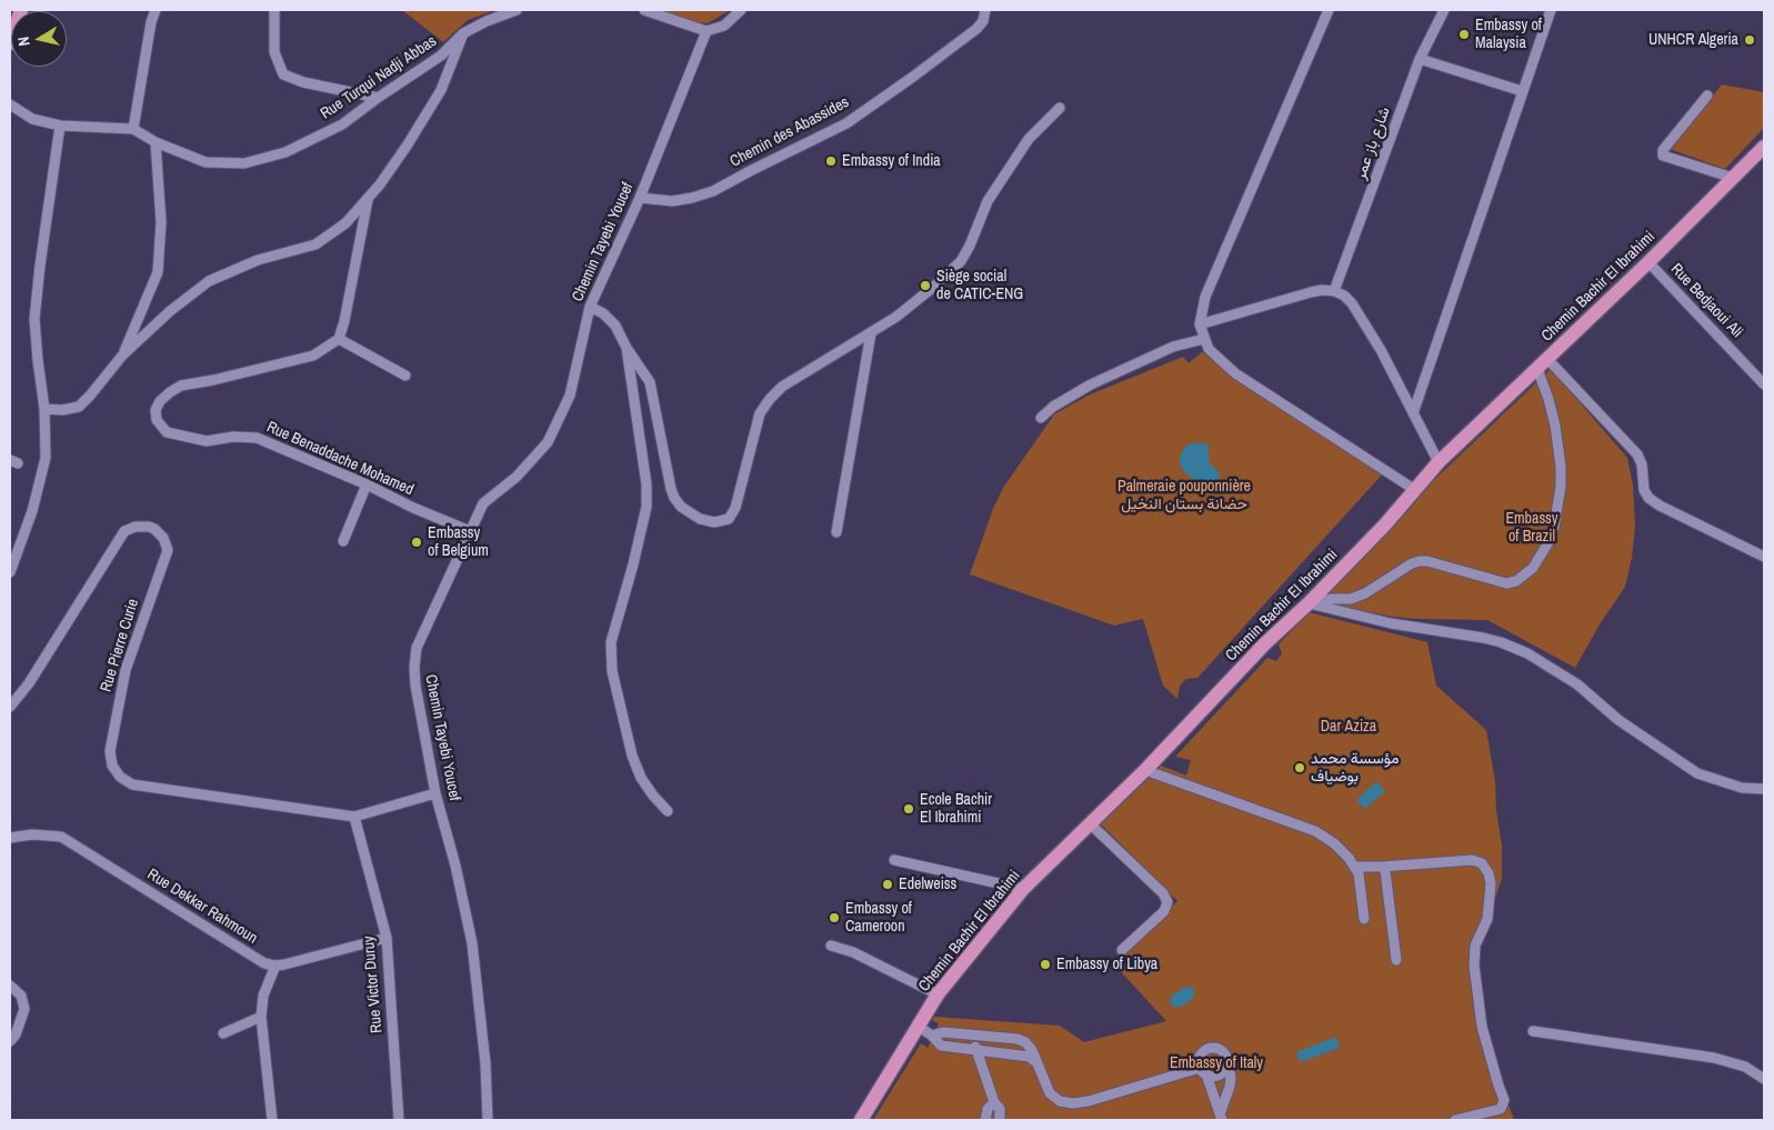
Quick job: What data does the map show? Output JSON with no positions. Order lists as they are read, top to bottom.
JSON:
{
  "streets": {
    "main road": ["Chemin Bachir El Ibrahimi"],
    "street": [
      "Rue Turqui Nadji Abbas",
      "Chemin des Abassides",
      "شارع باز عمر",
      "Chemin Tayebi Youcef",
      "Rue Bedjaoui Ali",
      "Rue Benaddache Mohamed",
      "Rue Pierre Curie",
      "Rue Dekkar Rahmoun",
      "Rue Victor Duruy"
    ]
  },
  "crossings": [
    ["Chemin des Abassides", "Chemin Tayebi Youcef"],
    ["Chemin Tayebi Youcef", "Rue Benaddache Mohamed"],
    ["Chemin Bachir El Ibrahimi", "Rue Bedjaoui Ali"],
    ["Rue Pierre Curie", "Rue Victor Duruy"]
  ],
  "parks": [
    "Palmeraie pouponnière حضانة بستان النخيل",
    "Embassy of Brazil",
    "Dar Aziza",
    "Embassy of Italy"
  ],
  "places": [
    "Embassy of Malaysia",
    "UNHCR Algeria",
    "Embassy of India",
    "Siège social de CATIC-ENG",
    "Embassy of Belgium",
    "مؤسسة محمد بوضياف",
    "Ecole Bachir El Ibrahimi",
    "Edelweiss",
    "Embassy of Cameroon",
    "Embassy of Libya"
  ],
  "north": "left"
}
